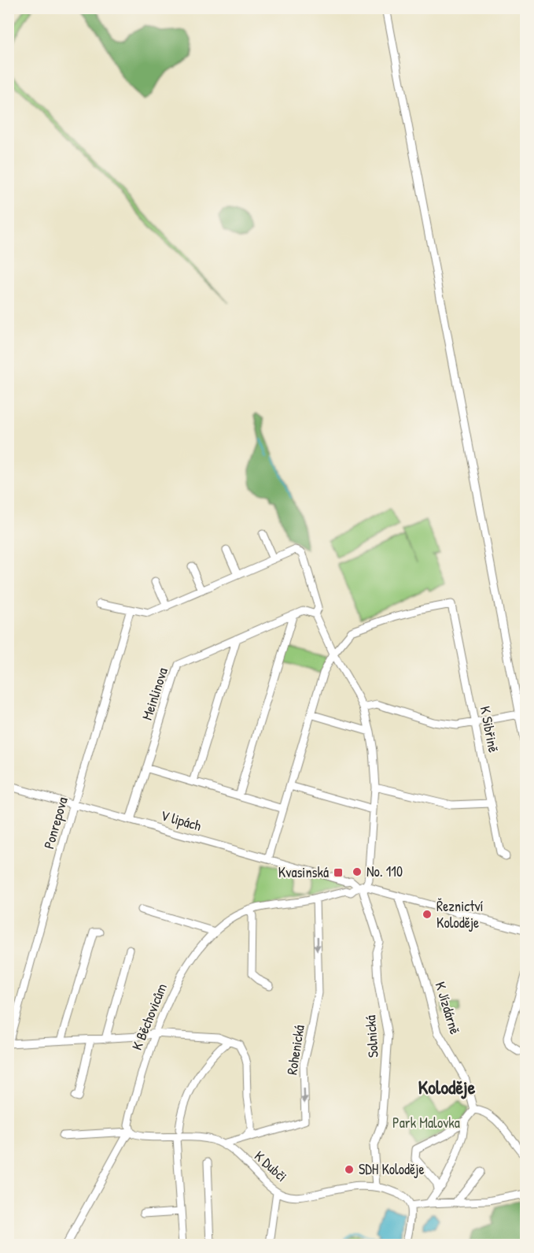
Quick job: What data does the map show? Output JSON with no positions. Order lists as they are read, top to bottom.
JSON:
{
  "streets": {
    "street": [
      "Meinlinova",
      "K Sibřině",
      "V lipách",
      "Ponrepova",
      "K Jízdárně",
      "K Běchovicům",
      "Solnická",
      "Rohenická",
      "K Dubči"
    ]
  },
  "crossings": [
    ["Meinlinova", "V lipách"],
    ["V lipách", "Ponrepova"],
    ["V lipách", "K Běchovicům"],
    ["V lipách", "Solnická"],
    ["K Běchovicům", "Solnická"],
    ["K Běchovicům", "Rohenická"],
    ["K Běchovicům", "K Dubči"],
    ["Solnická", "K Dubči"],
    ["Rohenická", "K Dubči"]
  ],
  "one_way": ["Rohenická"],
  "districts": ["Koloděje"],
  "parks": ["Park Malovka"],
  "places": {
    "other": ["No. 110", "Řeznictví Koloděje", "SDH Koloděje"],
    "transit": ["Kvasinská"]
  }
}
